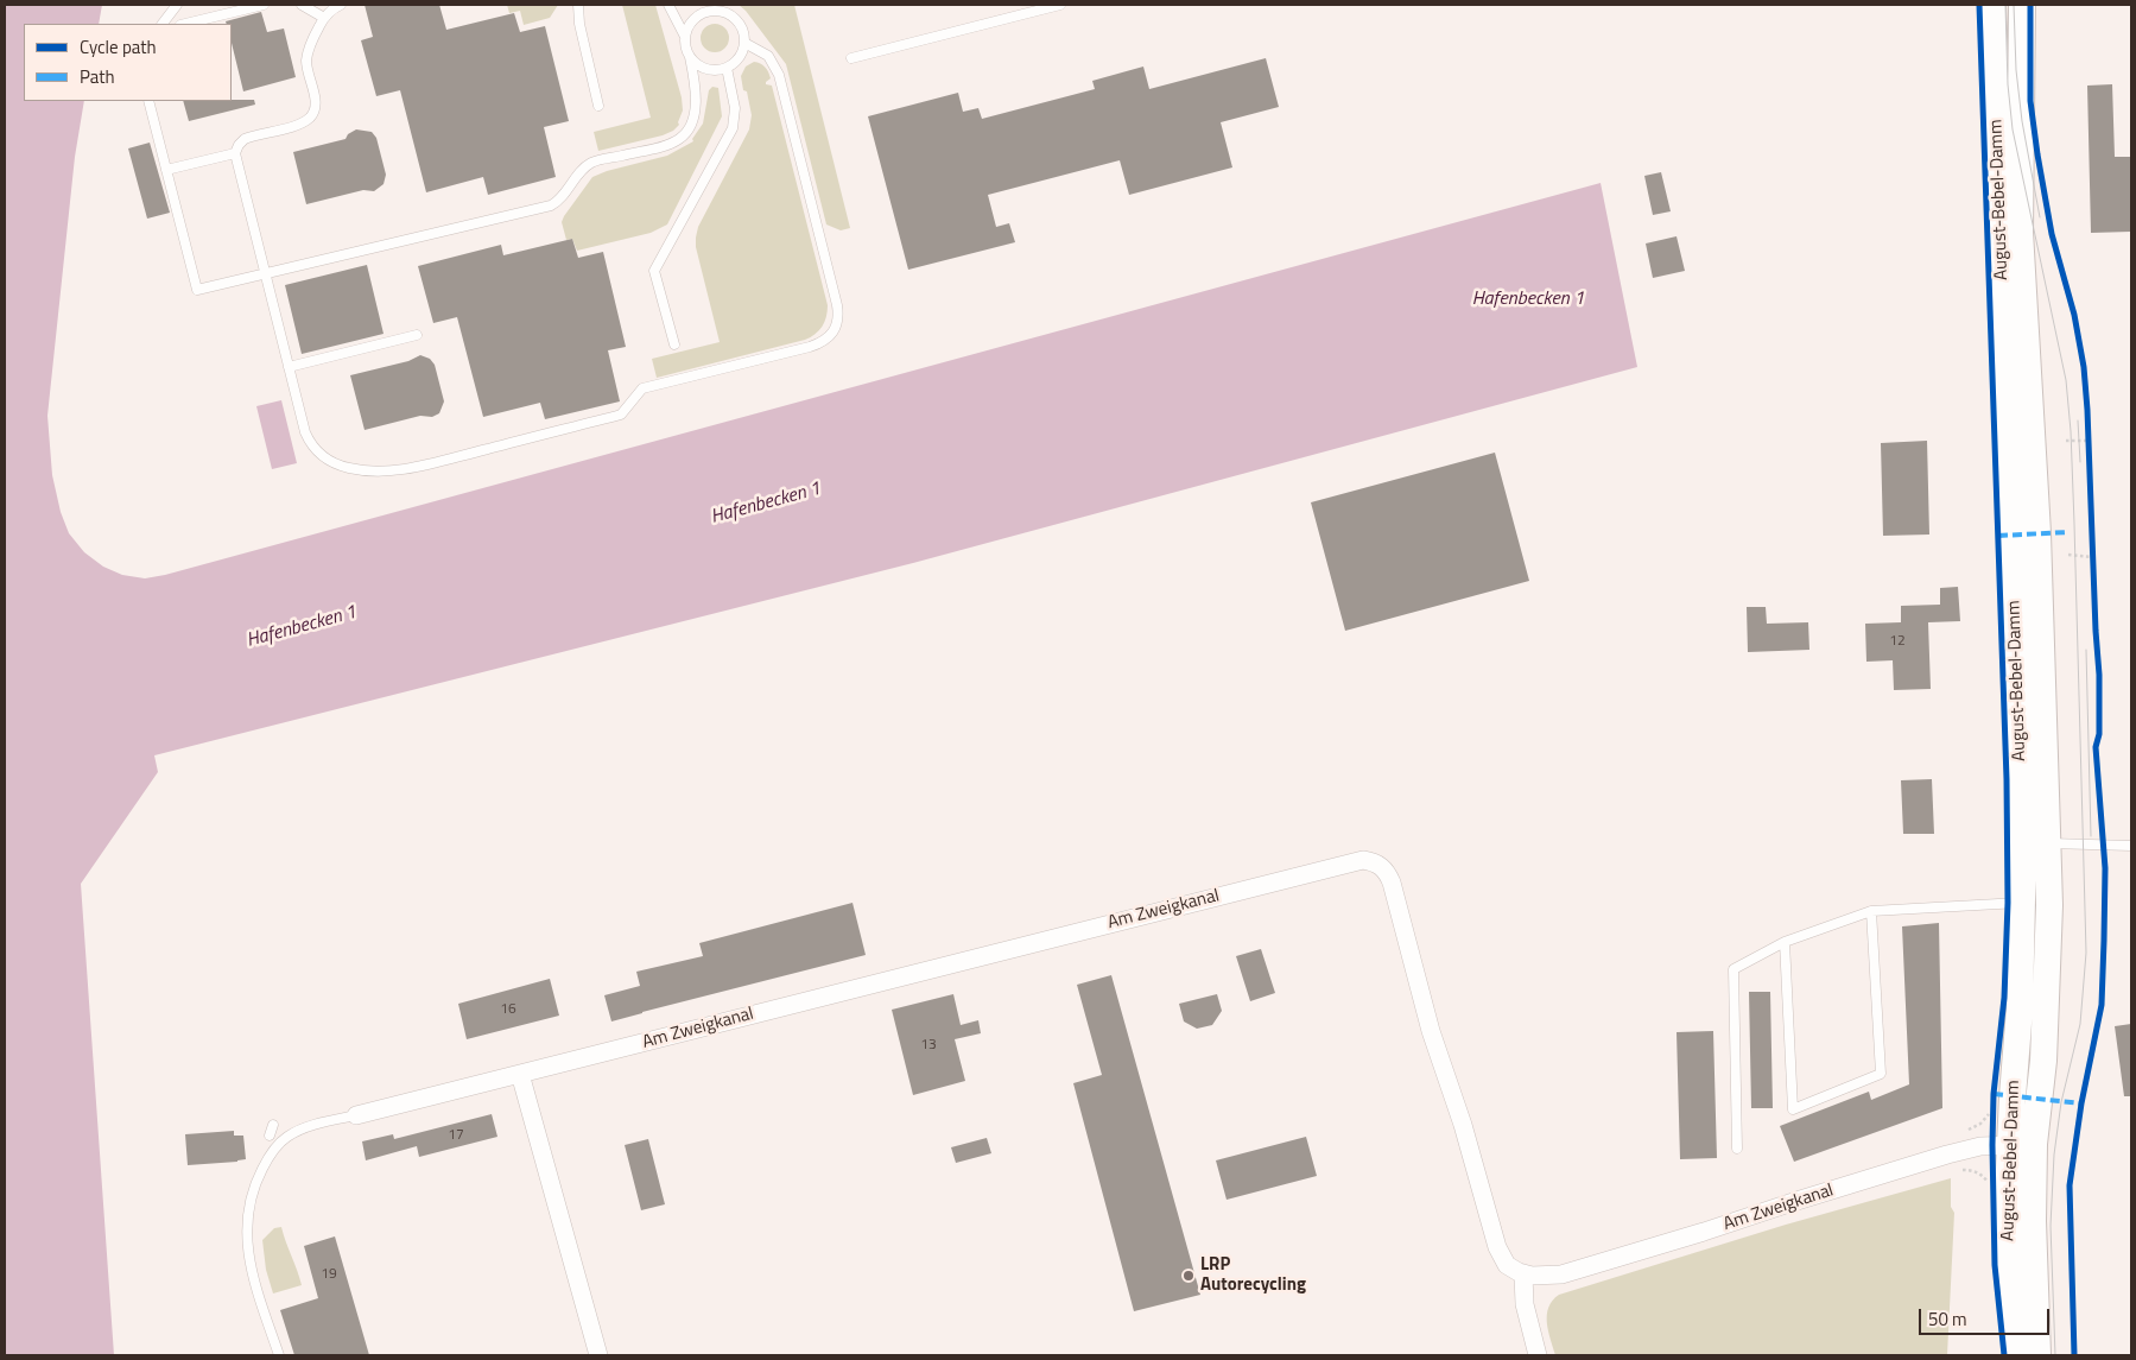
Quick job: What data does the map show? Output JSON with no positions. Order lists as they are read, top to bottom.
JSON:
{
  "streets": {
    "main road": ["August-Bebel-Damm"],
    "street": ["Am Zweigkanal"]
  },
  "crossings": [
    ["August-Bebel-Damm", "Am Zweigkanal"]
  ],
  "water": ["Hafenbecken 1"],
  "places": ["LRP Autorecycling"],
  "house_numbers": [
    "12",
    "16",
    "13",
    "17",
    "19"
  ],
  "legend": ["Cycle path", "Path"],
  "scale_bar": "50 m"
}
